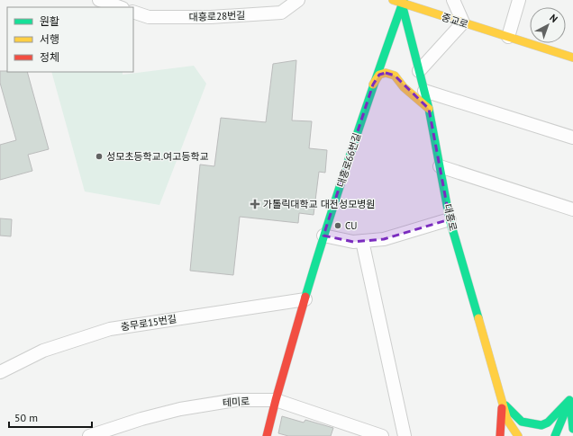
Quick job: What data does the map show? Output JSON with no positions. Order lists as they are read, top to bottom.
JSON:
{
  "streets": {
    "main road": ["중교로", "대흥로66번길", "대흥로"],
    "street": ["대흥로28번길", "충무로15번길", "테미로"]
  },
  "crossings": [
    ["중교로", "대흥로66번길"],
    ["중교로", "대흥로"],
    ["대흥로66번길", "대흥로"],
    ["대흥로66번길", "충무로15번길"],
    ["대흥로66번길", "테미로"]
  ],
  "places": {
    "other": ["성모초등학교.여고등학교", "CU"],
    "health": ["가톨릭대학교 대전성모병원"]
  },
  "legend": ["원활", "서행", "정체"],
  "scale_bar": "50 m",
  "north": "top right"
}
